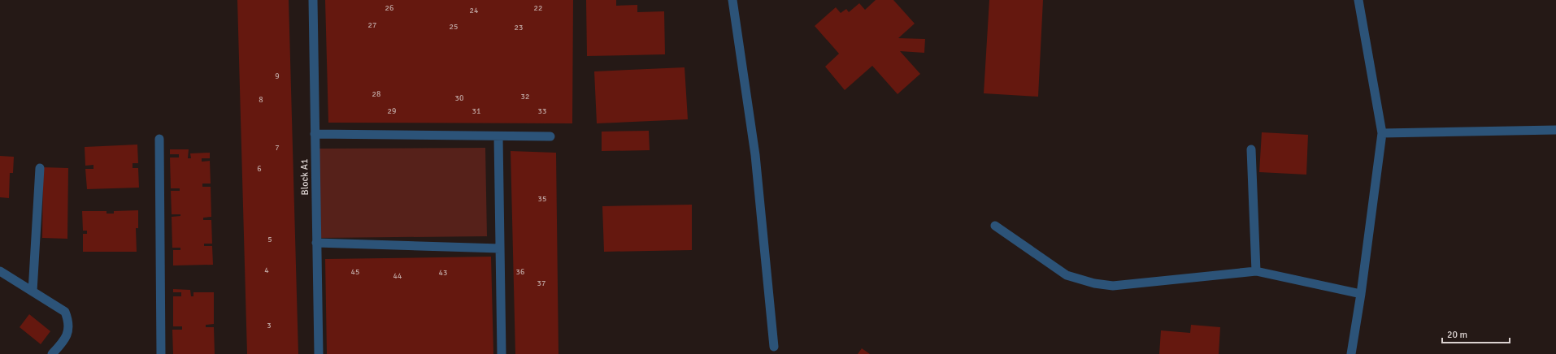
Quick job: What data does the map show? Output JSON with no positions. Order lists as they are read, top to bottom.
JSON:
{
  "streets": {
    "street": ["Block A1"]
  },
  "house_numbers": [
    "26",
    "22",
    "24",
    "27",
    "25",
    "23",
    "9",
    "28",
    "32",
    "30",
    "8",
    "29",
    "31",
    "33",
    "7",
    "6",
    "35",
    "5",
    "4",
    "45",
    "36",
    "43",
    "44",
    "37",
    "3"
  ],
  "scale_bar": "20 m"
}
